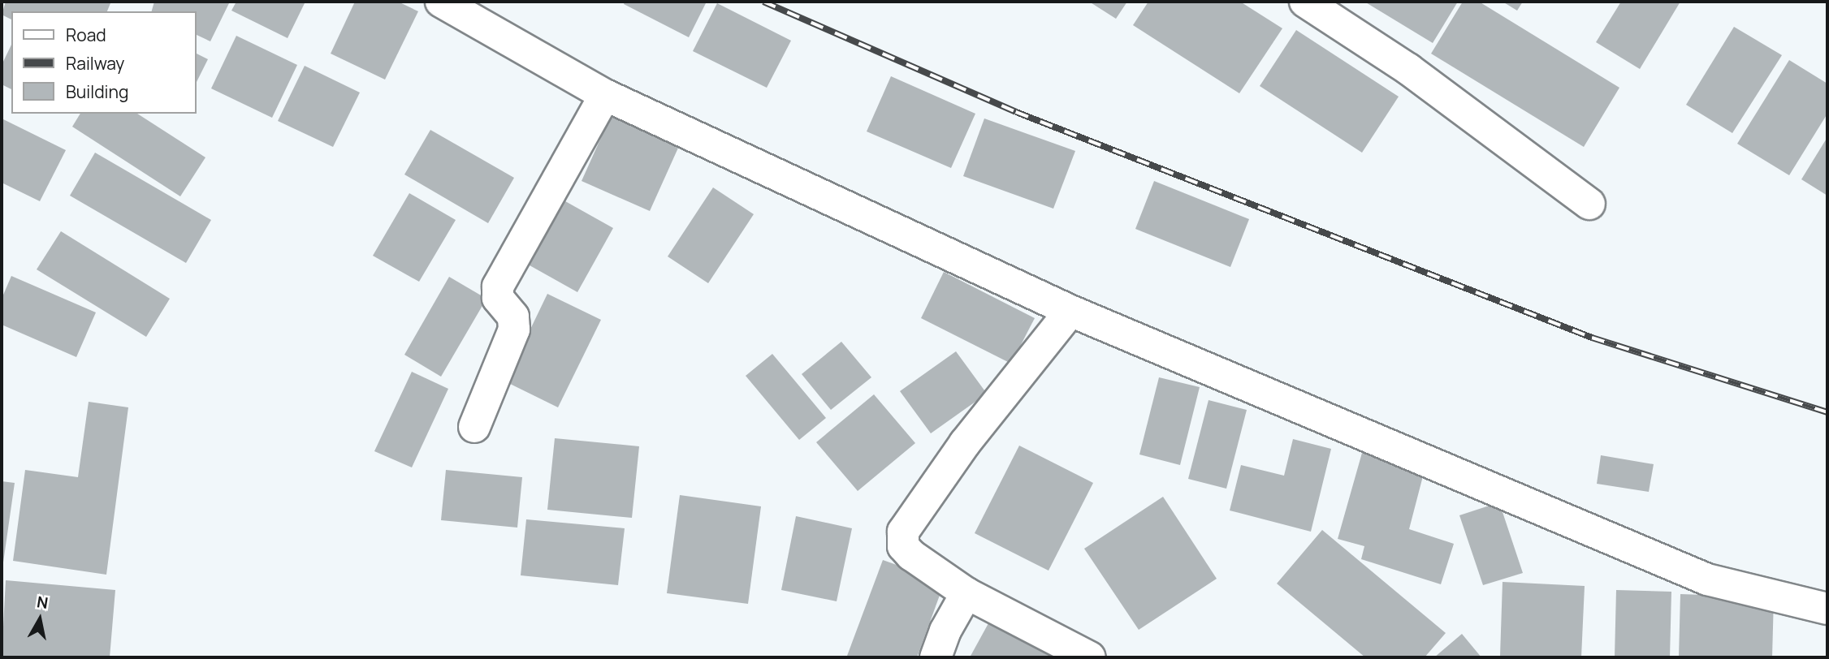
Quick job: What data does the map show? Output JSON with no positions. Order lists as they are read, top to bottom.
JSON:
{
  "legend": ["Road", "Railway", "Building"],
  "north": "top"
}
